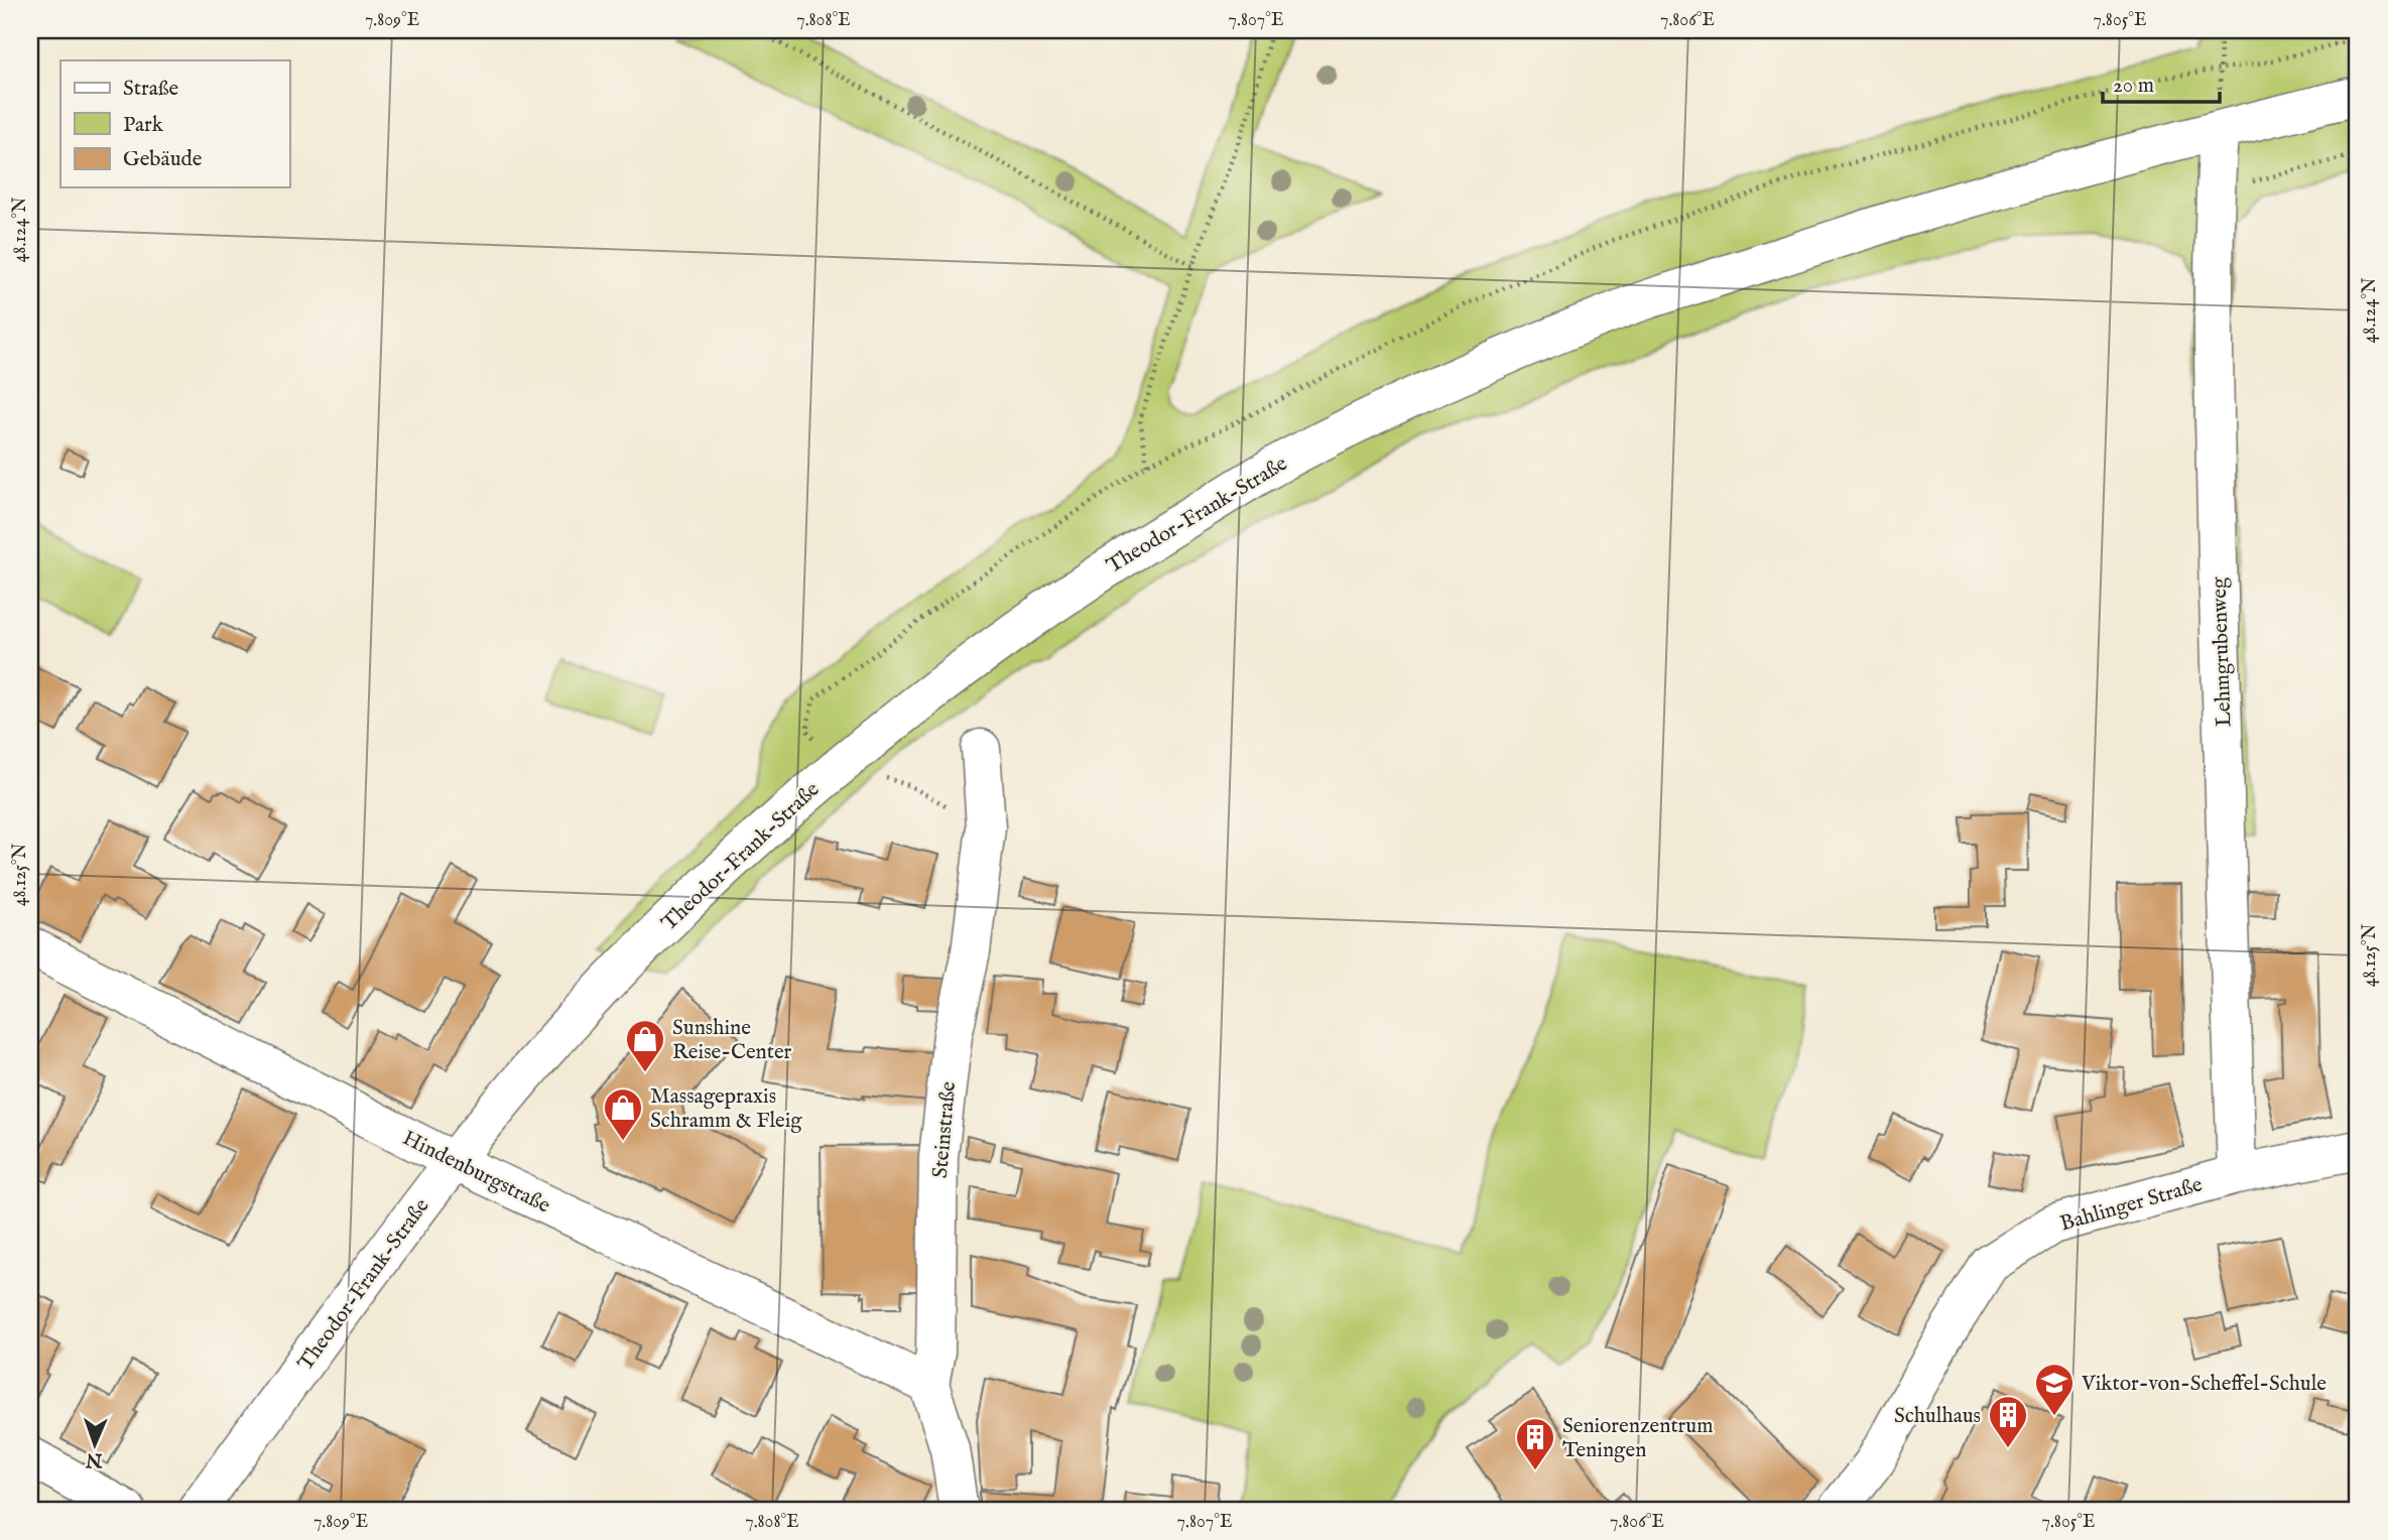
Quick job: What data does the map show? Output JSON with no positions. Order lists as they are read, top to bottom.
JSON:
{
  "streets": {
    "main road": [
      "Theodor-Frank-Straße",
      "Lehmgrubenweg",
      "Steinstraße",
      "Hindenburgstraße",
      "Bahlinger Straße"
    ]
  },
  "crossings": [
    ["Theodor-Frank-Straße", "Lehmgrubenweg"],
    ["Theodor-Frank-Straße", "Hindenburgstraße"],
    ["Lehmgrubenweg", "Bahlinger Straße"],
    ["Steinstraße", "Hindenburgstraße"]
  ],
  "places": {
    "shop": ["Sunshine Reise-Center", "Massagepraxis Schramm & Fleig"],
    "school or university": ["Viktor-von-Scheffel-Schule"],
    "building": ["Schulhaus", "Seniorenzentrum Teningen"]
  },
  "legend": ["Straße", "Park", "Gebäude"],
  "scale_bar": "20 m",
  "north": "bottom",
  "coordinates": [
    "7.809°E",
    "7.808°E",
    "7.807°E",
    "7.806°E",
    "7.805°E",
    "48.124°N",
    "48.125°N"
  ]
}
